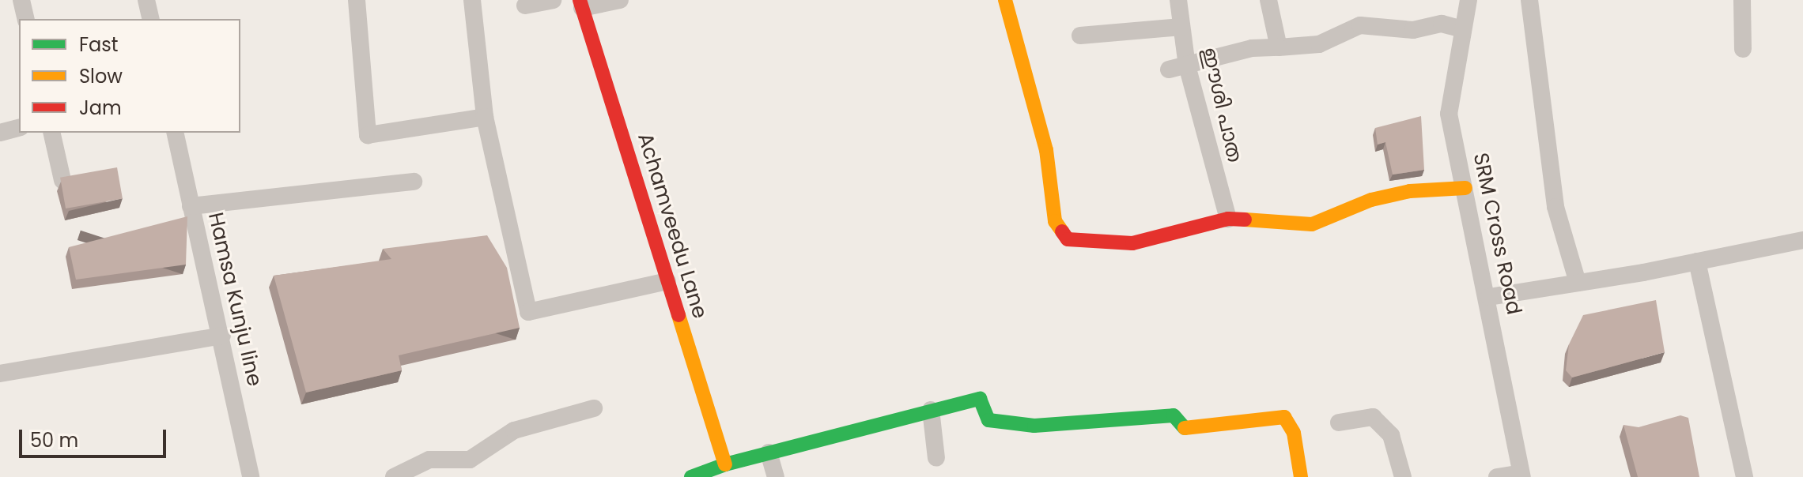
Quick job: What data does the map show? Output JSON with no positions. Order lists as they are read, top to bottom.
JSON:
{
  "streets": {
    "street": [
      "ഈശി പാത",
      "Achamveedu Lane",
      "SRM Cross Road",
      "Hamsa Kunju line"
    ]
  },
  "legend": ["Fast", "Slow", "Jam"],
  "scale_bar": "50 m"
}
